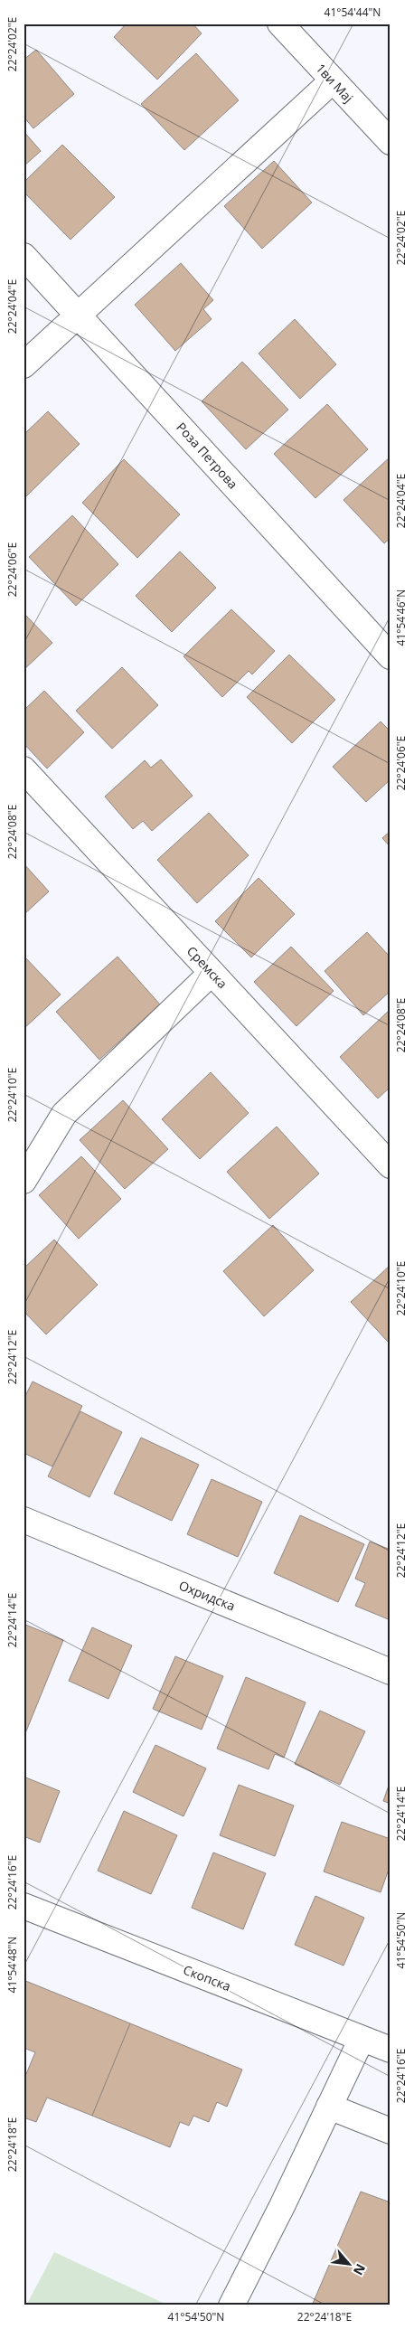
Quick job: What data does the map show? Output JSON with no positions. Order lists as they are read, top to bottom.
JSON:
{
  "streets": {
    "street": [
      "1ви Мај",
      "Роза Петрова",
      "Сремска",
      "Охридска",
      "Скопска"
    ]
  },
  "north": "bottom right",
  "coordinates": [
    "41°54'44\"N",
    "22°24'02\"E",
    "22°24'04\"E",
    "22°24'06\"E",
    "41°54'46\"N",
    "22°24'08\"E",
    "22°24'10\"E",
    "22°24'12\"E",
    "22°24'14\"E",
    "22°24'16\"E",
    "41°54'50\"N",
    "41°54'48\"N",
    "22°24'18\"E"
  ]
}
